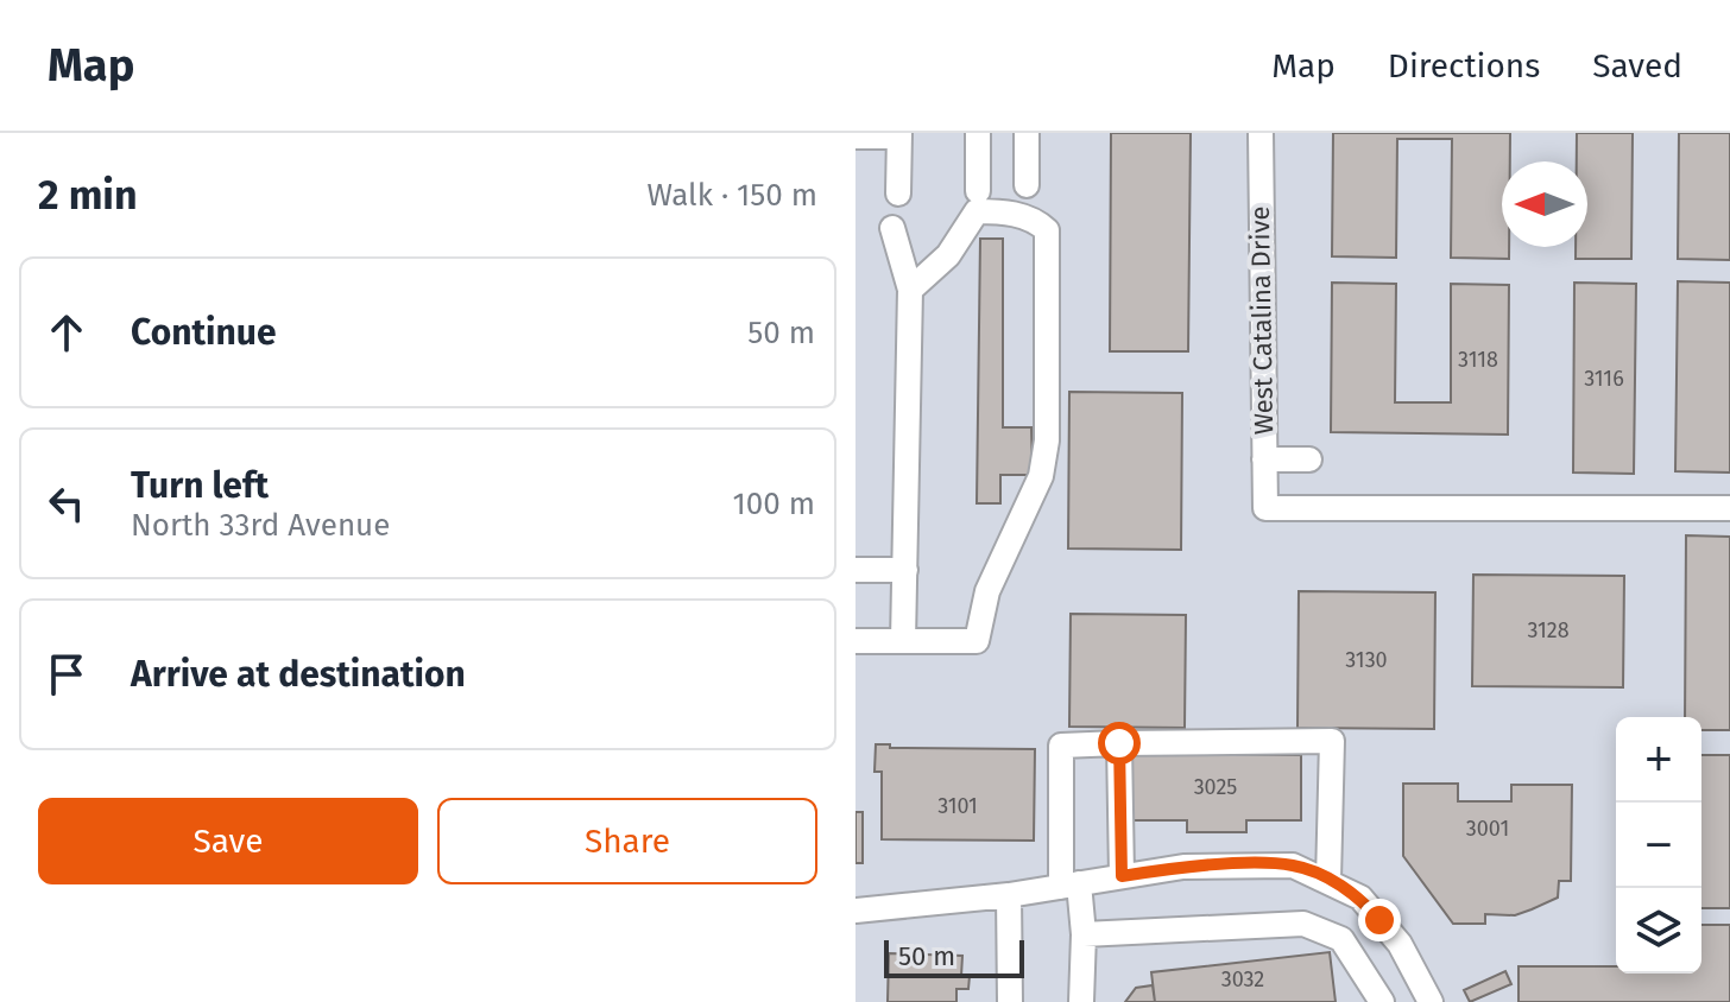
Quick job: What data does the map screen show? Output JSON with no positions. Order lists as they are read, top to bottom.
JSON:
{
  "streets": {
    "street": ["West Catalina Drive"]
  },
  "house_numbers": [
    "3118",
    "3116",
    "3128",
    "3130",
    "3025",
    "3101",
    "3001",
    "3032"
  ],
  "scale_bar": "50 m",
  "north": "left",
  "page": {
    "header": "Map",
    "nav": ["Map", "Directions", "Saved"],
    "heading": ["2 min", "Walk · 150 m"],
    "list": [
      ["Continue", "50 m"],
      ["Turn left", "North 33rd Avenue", "100 m"],
      "Arrive at destination"
    ],
    "map_buttons": ["+", "−"],
    "buttons": ["Save", "Share"],
    "scale": "50 m"
  }
}
